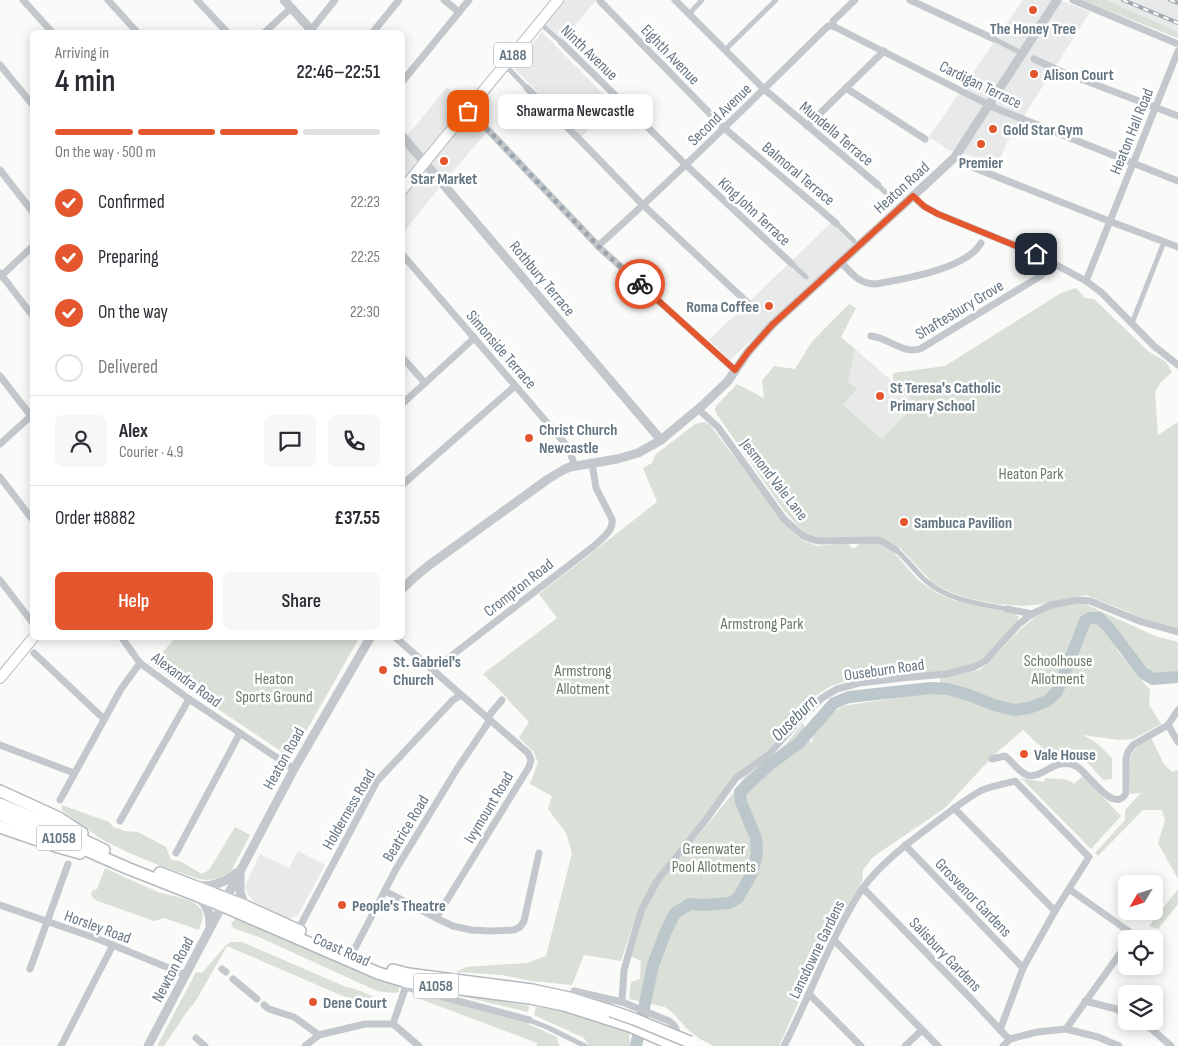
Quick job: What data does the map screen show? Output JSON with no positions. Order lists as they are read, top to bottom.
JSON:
{
  "streets": {
    "highway": ["A1058", "Coast Road"],
    "main road": ["A188"],
    "street": [
      "Ninth Avenue",
      "Eighth Avenue",
      "Cardigan Terrace",
      "Second Avenue",
      "Heaton Hall Road",
      "Mundella Terrace",
      "Balmoral Terrace",
      "Heaton Road",
      "King John Terrace",
      "Rothbury Terrace",
      "Shaftesbury Grove",
      "Simonside Terrace",
      "Jesmond Vale Lane",
      "Crompton Road",
      "Ouseburn Road",
      "Alexandra Road",
      "Ivymount Road",
      "Holderness Road",
      "Beatrice Road",
      "Grosvenor Gardens",
      "Horsley Road",
      "Lansdowne Gardens",
      "Salisbury Gardens",
      "Newton Road"
    ]
  },
  "crossings": [
    ["Ninth Avenue", "A188"],
    ["Ninth Avenue", "Second Avenue"],
    ["Ninth Avenue", "King John Terrace"],
    ["Eighth Avenue", "Second Avenue"],
    ["Eighth Avenue", "Balmoral Terrace"],
    ["A188", "Rothbury Terrace"],
    ["Cardigan Terrace", "Second Avenue"],
    ["Cardigan Terrace", "Heaton Hall Road"],
    ["Cardigan Terrace", "Heaton Road"],
    ["Second Avenue", "Mundella Terrace"],
    ["Second Avenue", "Balmoral Terrace"],
    ["Second Avenue", "King John Terrace"],
    ["Heaton Road", "Rothbury Terrace"],
    ["Heaton Road", "Simonside Terrace"],
    ["Heaton Road", "Jesmond Vale Lane"],
    ["Heaton Road", "Crompton Road"],
    ["Heaton Road", "Alexandra Road"],
    ["Heaton Road", "Coast Road"],
    ["Heaton Road", "Newton Road"],
    ["Jesmond Vale Lane", "Ouseburn Road"],
    ["Ivymount Road", "Beatrice Road"],
    ["Holderness Road", "Coast Road"],
    ["Beatrice Road", "Coast Road"],
    ["Grosvenor Gardens", "Lansdowne Gardens"],
    ["Horsley Road", "Newton Road"],
    ["Coast Road", "Newton Road"],
    ["Lansdowne Gardens", "Salisbury Gardens"]
  ],
  "water": ["Ouseburn"],
  "parks": [
    "Heaton Park",
    "Armstrong Park",
    "Schoolhouse Allotment",
    "Armstrong Allotment",
    "Heaton Sports Ground",
    "Greenwater Pool Allotments"
  ],
  "places": [
    "The Honey Tree",
    "Alison Court",
    "Shawarma Newcastle",
    "Gold Star Gym",
    "Premier",
    "Star Market",
    "Roma Coffee",
    "St Teresa's Catholic Primary School",
    "Christ Church Newcastle",
    "Sambuca Pavilion",
    "St. Gabriel's Church",
    "Vale House",
    "People's Theatre",
    "Dene Court"
  ],
  "north": "bottom left",
  "page": {
    "heading": ["4 min", "Arriving in", "22:46–22:51"],
    "panel": [
      "Alex",
      "Courier · 4.9",
      "Order #8882",
      "£37.55"
    ],
    "bubble": "Shawarma Newcastle",
    "bar": "On the way · 500 m",
    "list": [
      ["Confirmed", "22:23"],
      ["Preparing", "22:25"],
      ["On the way", "22:30"],
      "Delivered"
    ],
    "buttons": ["Help", "Share"]
  }
}
